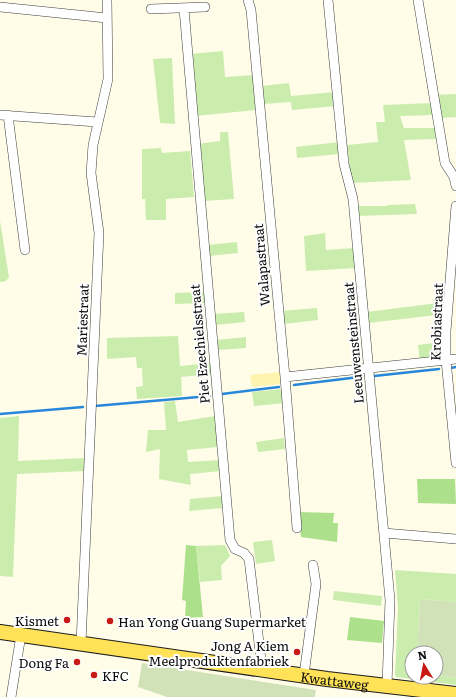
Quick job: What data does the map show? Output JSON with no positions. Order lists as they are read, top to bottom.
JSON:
{
  "streets": {
    "main road": ["Kwattaweg"],
    "street": [
      "Walapastraat",
      "Mariestraat",
      "Krobiastraat",
      "Leeuwensteinstraat",
      "Piet Ezechielsstraat"
    ]
  },
  "crossings": [
    ["Mariestraat", "Kwattaweg"],
    ["Leeuwensteinstraat", "Kwattaweg"],
    ["Piet Ezechielsstraat", "Kwattaweg"]
  ],
  "places": [
    "Kismet",
    "Han Yong Guang Supermarket",
    "Jong A Kiem Meelproduktenfabriek",
    "Dong Fa",
    "KFC"
  ],
  "north": "top"
}
